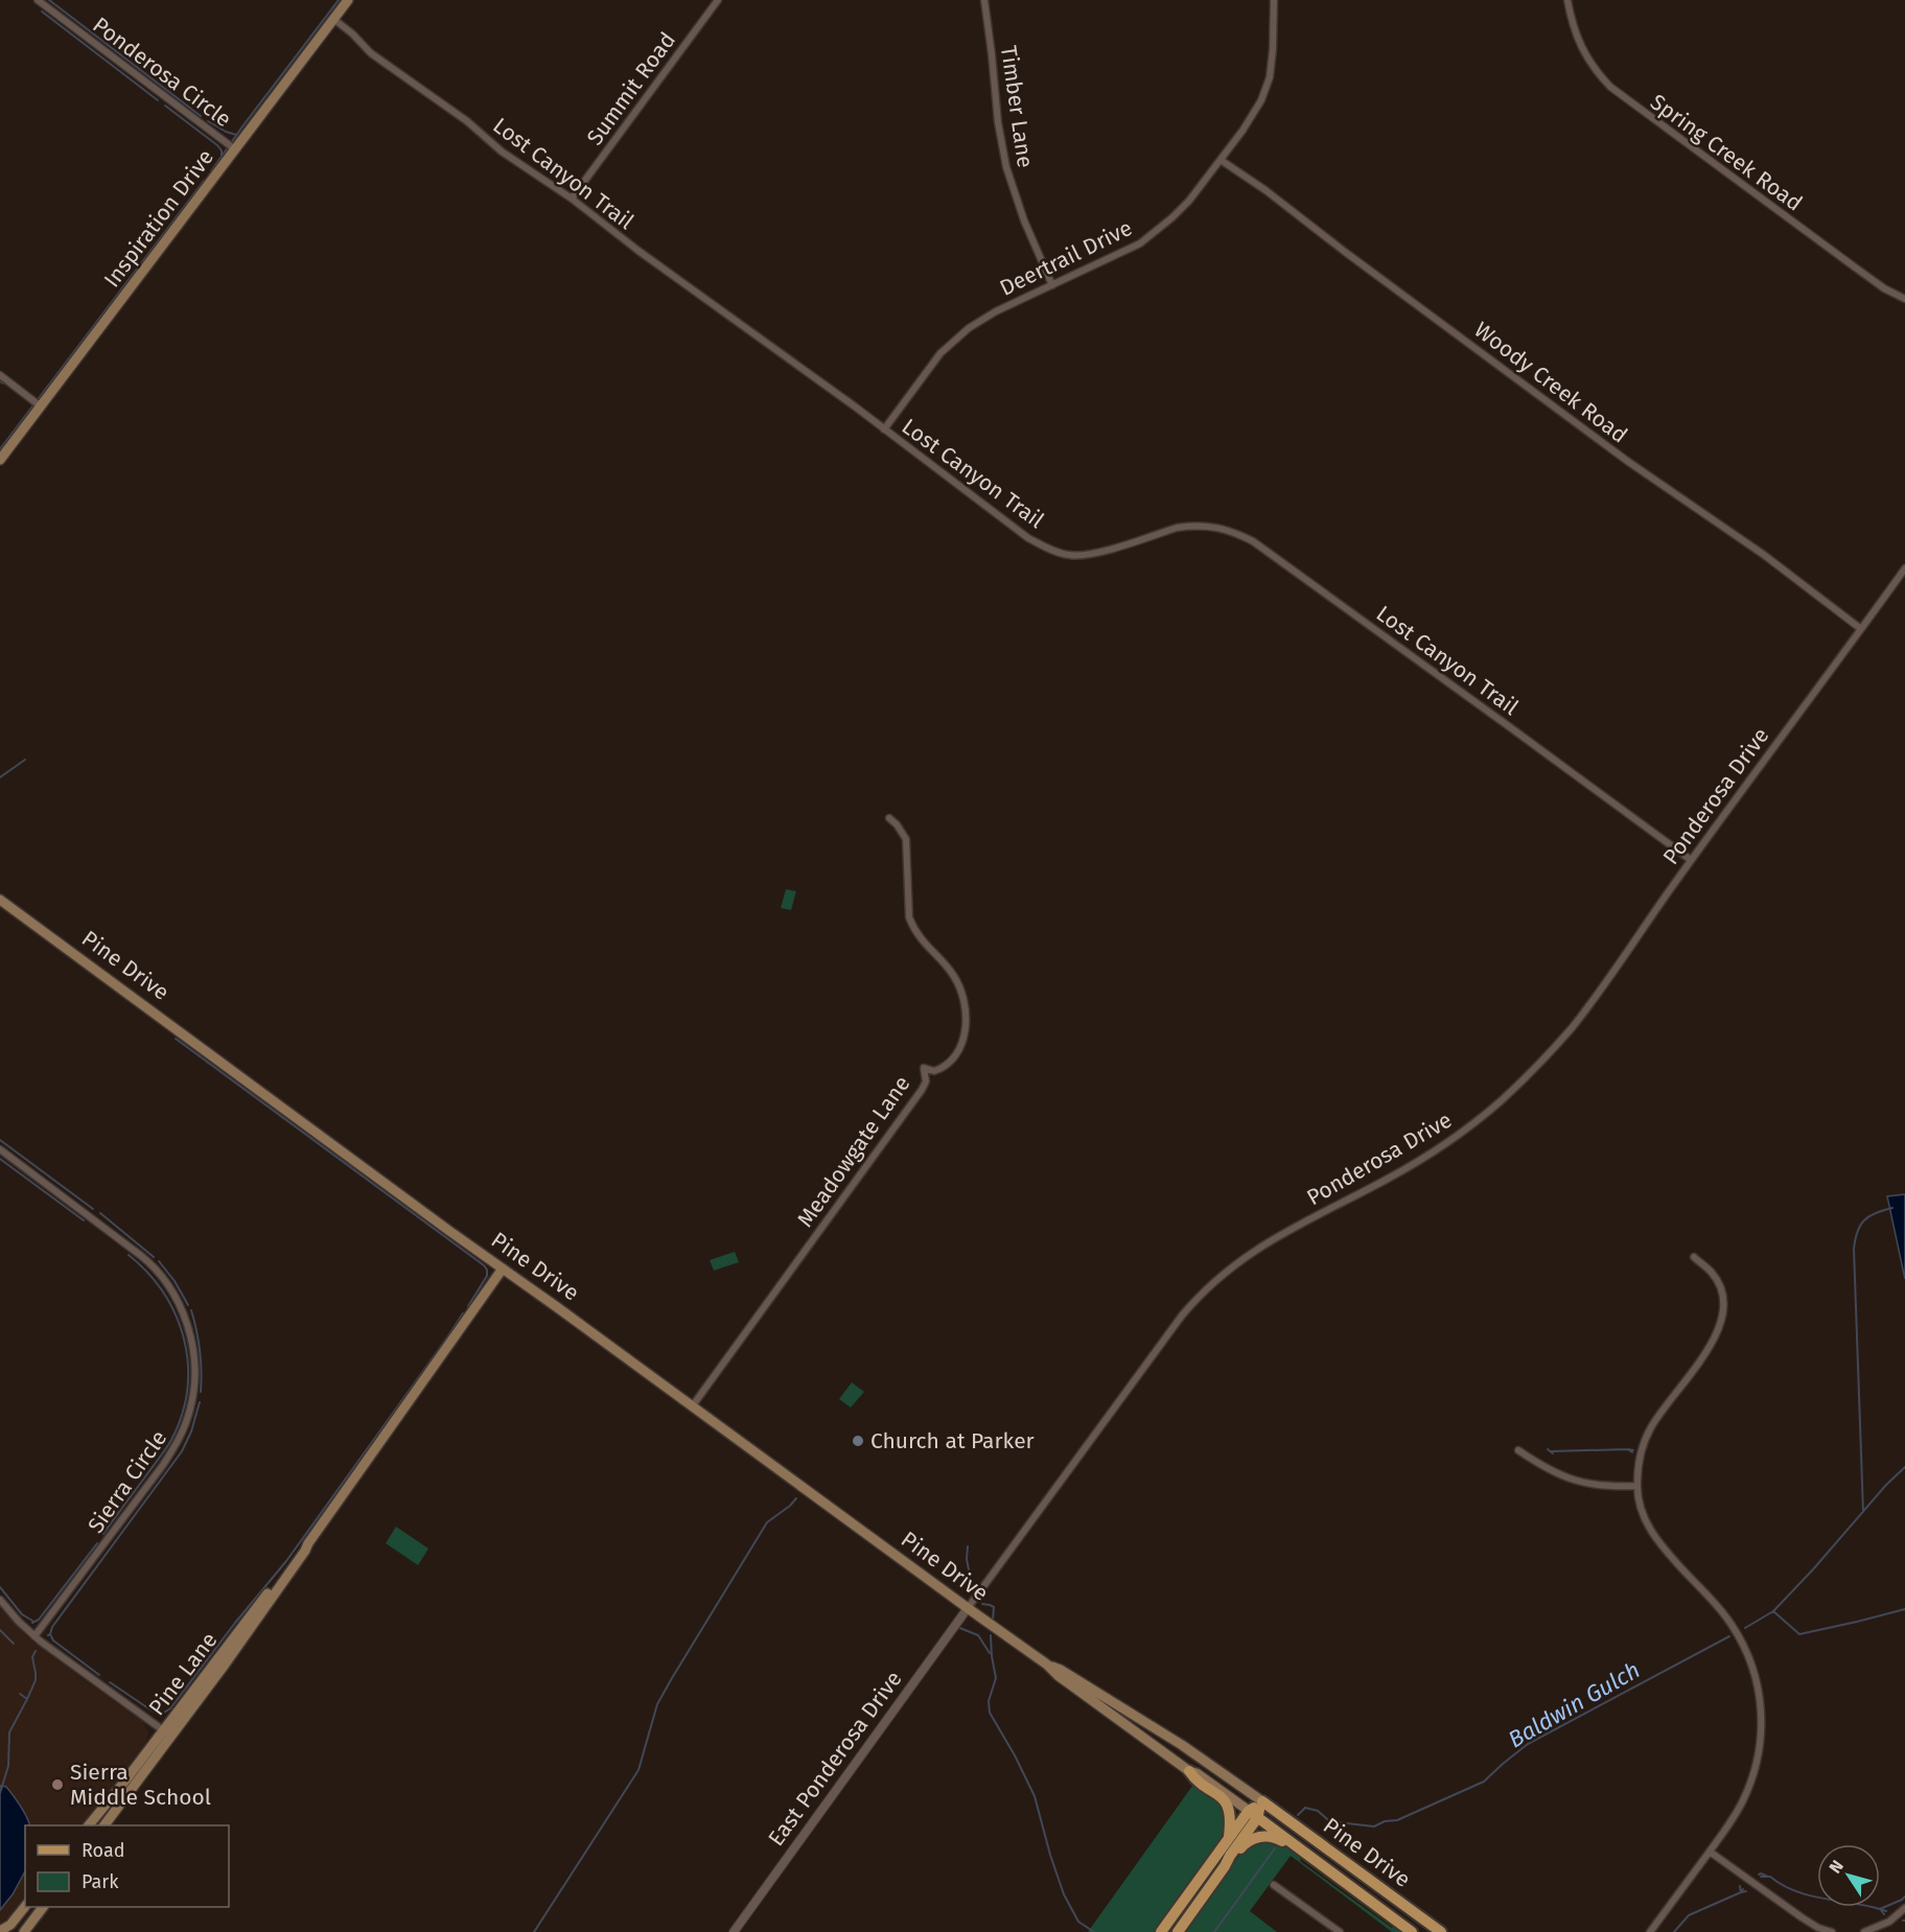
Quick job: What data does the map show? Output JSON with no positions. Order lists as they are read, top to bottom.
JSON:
{
  "streets": {
    "main road": ["Inspiration Drive", "Pine Drive", "Pine Lane"],
    "street": [
      "Ponderosa Circle",
      "Summit Road",
      "Timber Lane",
      "Spring Creek Road",
      "Lost Canyon Trail",
      "Deertrail Drive",
      "Woody Creek Road",
      "Ponderosa Drive",
      "Meadowgate Lane",
      "Sierra Circle",
      "East Ponderosa Drive"
    ]
  },
  "crossings": [
    ["Ponderosa Circle", "Inspiration Drive"],
    ["Summit Road", "Lost Canyon Trail"],
    ["Timber Lane", "Deertrail Drive"],
    ["Lost Canyon Trail", "Inspiration Drive"],
    ["Lost Canyon Trail", "Deertrail Drive"],
    ["Lost Canyon Trail", "Ponderosa Drive"],
    ["Deertrail Drive", "Woody Creek Road"],
    ["Woody Creek Road", "Ponderosa Drive"],
    ["Ponderosa Drive", "Pine Drive"],
    ["Ponderosa Drive", "East Ponderosa Drive"],
    ["Pine Drive", "Meadowgate Lane"],
    ["Pine Drive", "Pine Lane"],
    ["Pine Drive", "East Ponderosa Drive"]
  ],
  "water": ["Baldwin Gulch"],
  "places": ["Church at Parker", "Sierra Middle School"],
  "legend": ["Road", "Park"],
  "north": "top left"
}
